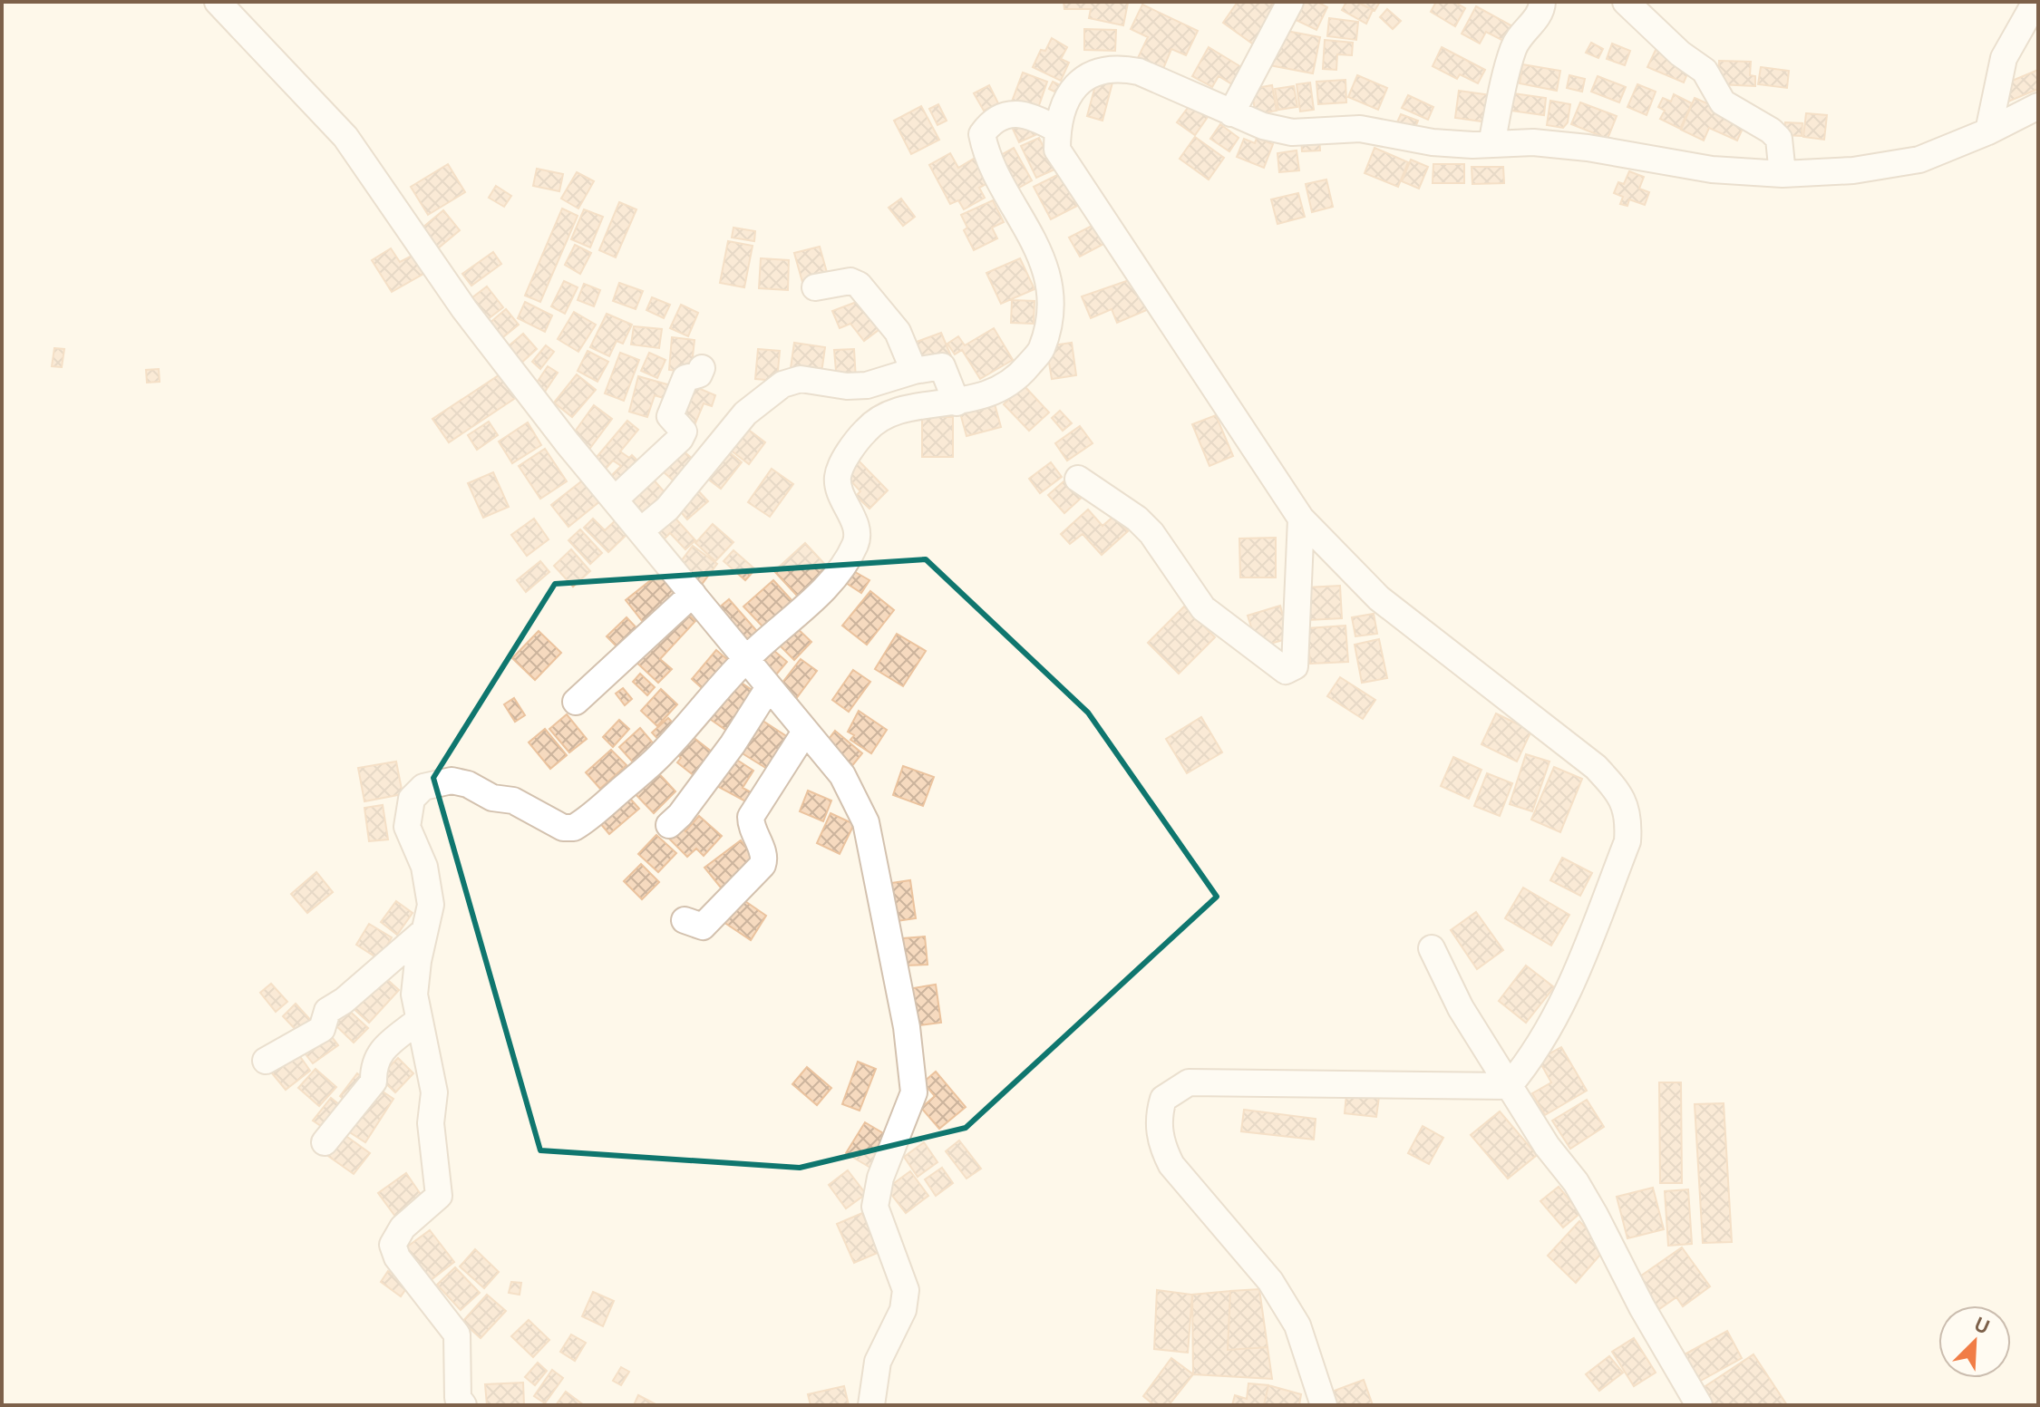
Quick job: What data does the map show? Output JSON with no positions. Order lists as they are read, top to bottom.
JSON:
{
  "north": "top right"
}
